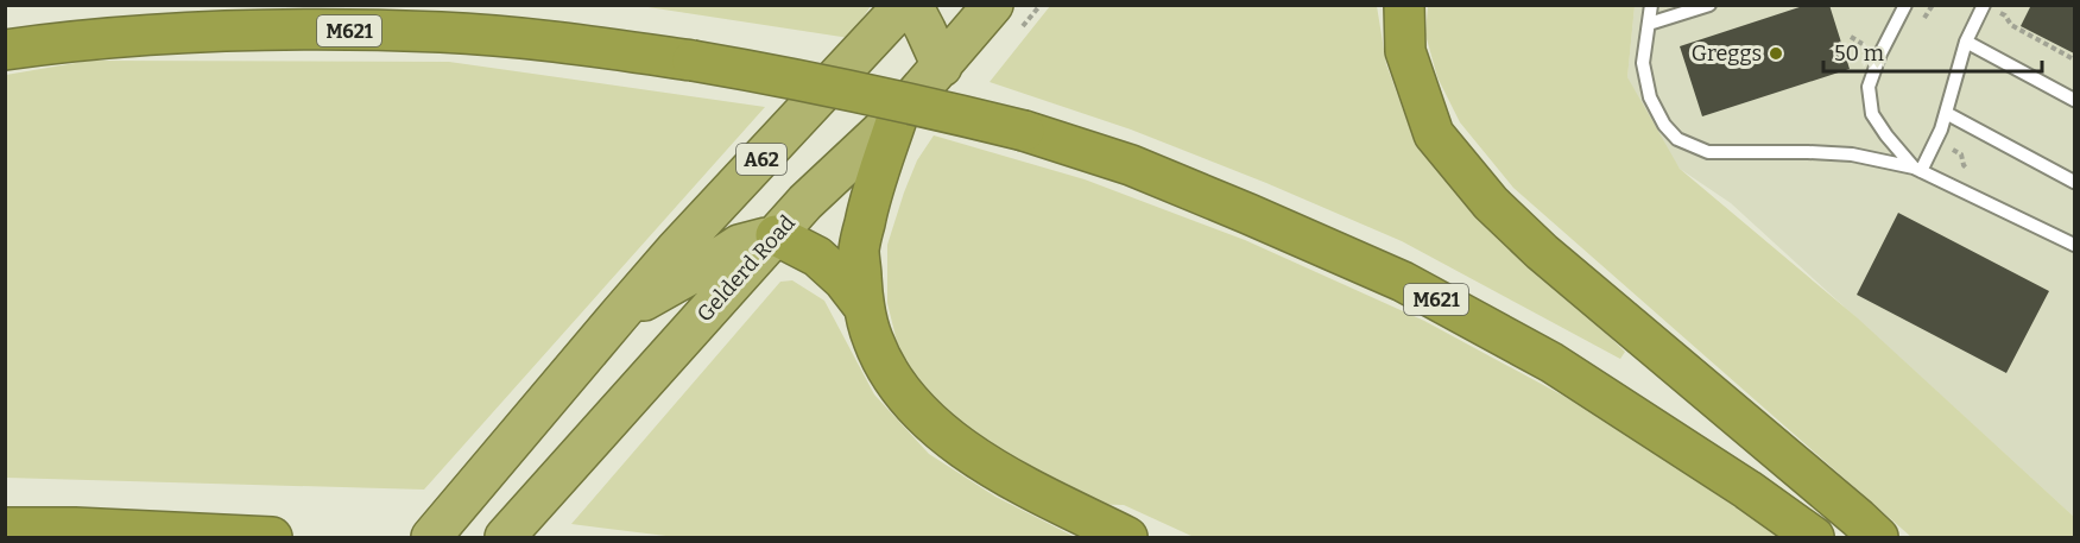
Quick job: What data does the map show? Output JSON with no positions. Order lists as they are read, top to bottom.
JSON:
{
  "streets": {
    "highway": ["M621", "A62", "Gelderd Road"]
  },
  "places": ["Greggs"],
  "scale_bar": "50 m"
}
